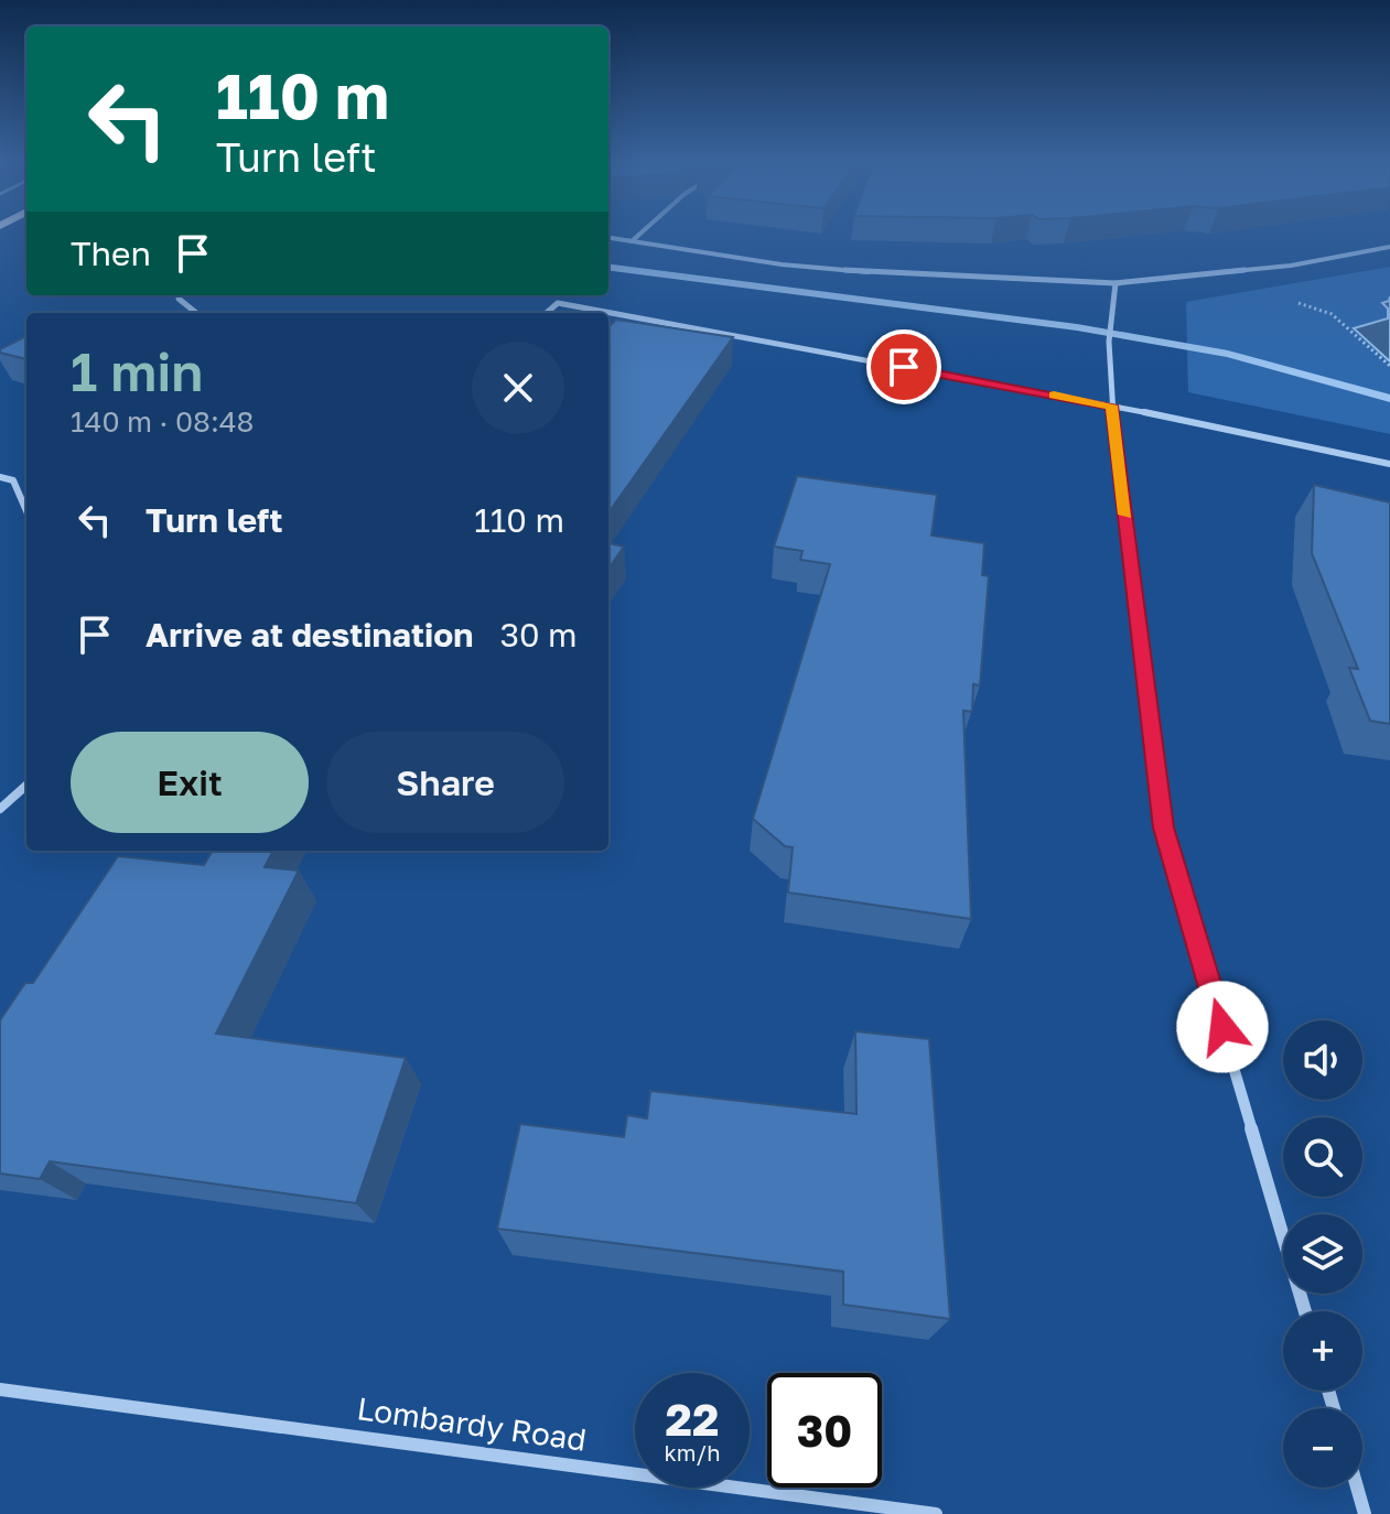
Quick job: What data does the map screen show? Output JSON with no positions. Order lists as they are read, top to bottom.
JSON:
{
  "streets": {
    "street": ["Lombardy Road"]
  },
  "page": {
    "turn": ["110 m", "Turn left"],
    "then": "Then",
    "heading": ["1 min", "140 m · 08:48"],
    "list": [
      {
        "name": "Turn left",
        "value": "110 m"
      },
      {
        "name": "Arrive at destination",
        "value": "30 m"
      }
    ],
    "buttons": ["Exit", "Share"],
    "map_buttons": ["+", "−"],
    "speed": "22 km/h",
    "limit": "30"
  }
}
